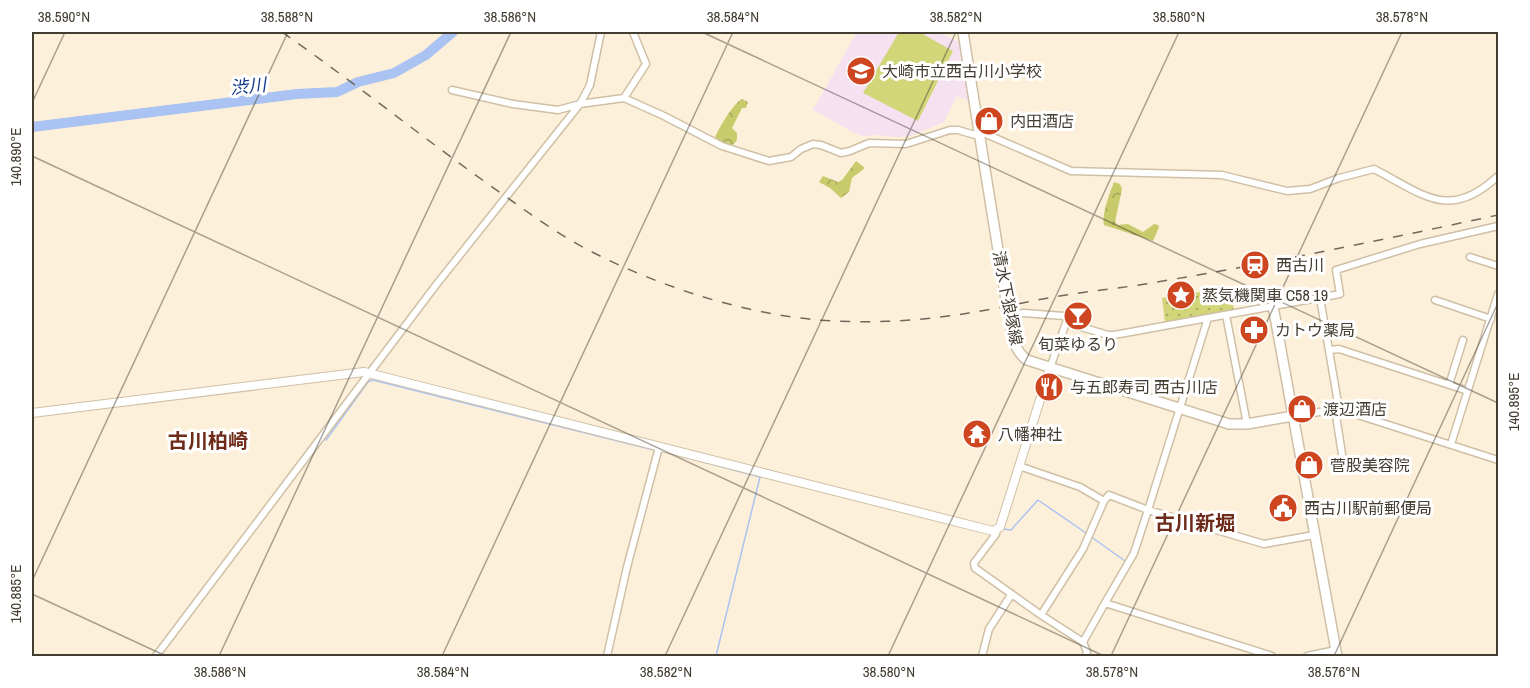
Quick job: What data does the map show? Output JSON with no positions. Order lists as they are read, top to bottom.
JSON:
{
  "streets": {
    "main road": ["清水下狼塚線"]
  },
  "districts": ["古川柏崎", "古川新堀"],
  "water": ["渋川"],
  "places": {
    "school or university": ["大崎市立西古川小学校"],
    "shop": ["内田酒店", "渡辺酒店", "菅股美容院"],
    "station": ["西古川"],
    "place": ["蒸気機関車 C58 19"],
    "bar": ["旬菜ゆるり"],
    "pharmacy": ["カトウ薬局"],
    "restaurant": ["与五郎寿司 西古川店"],
    "temple": ["八幡神社"],
    "public building": ["西古川駅前郵便局"]
  },
  "coordinates": [
    "38.590°N",
    "38.588°N",
    "38.586°N",
    "38.584°N",
    "38.582°N",
    "38.580°N",
    "38.578°N",
    "140.890°E",
    "140.895°E",
    "140.885°E",
    "38.576°N"
  ]
}
